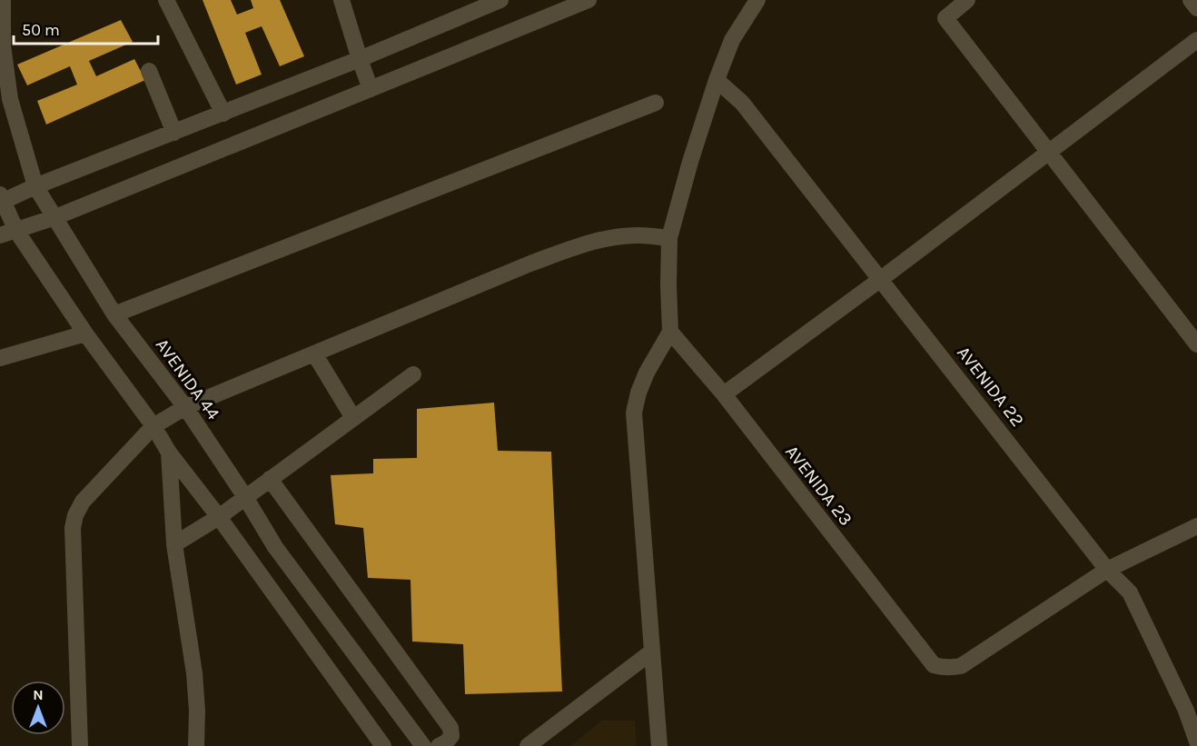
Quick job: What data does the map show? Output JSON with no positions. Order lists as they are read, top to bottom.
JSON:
{
  "streets": {
    "street": ["AVENIDA 44", "AVENIDA 22", "AVENIDA 23"]
  },
  "crossings": [
    ["AVENIDA 22", "AVENIDA 23"]
  ],
  "scale_bar": "50 m",
  "north": "top"
}
